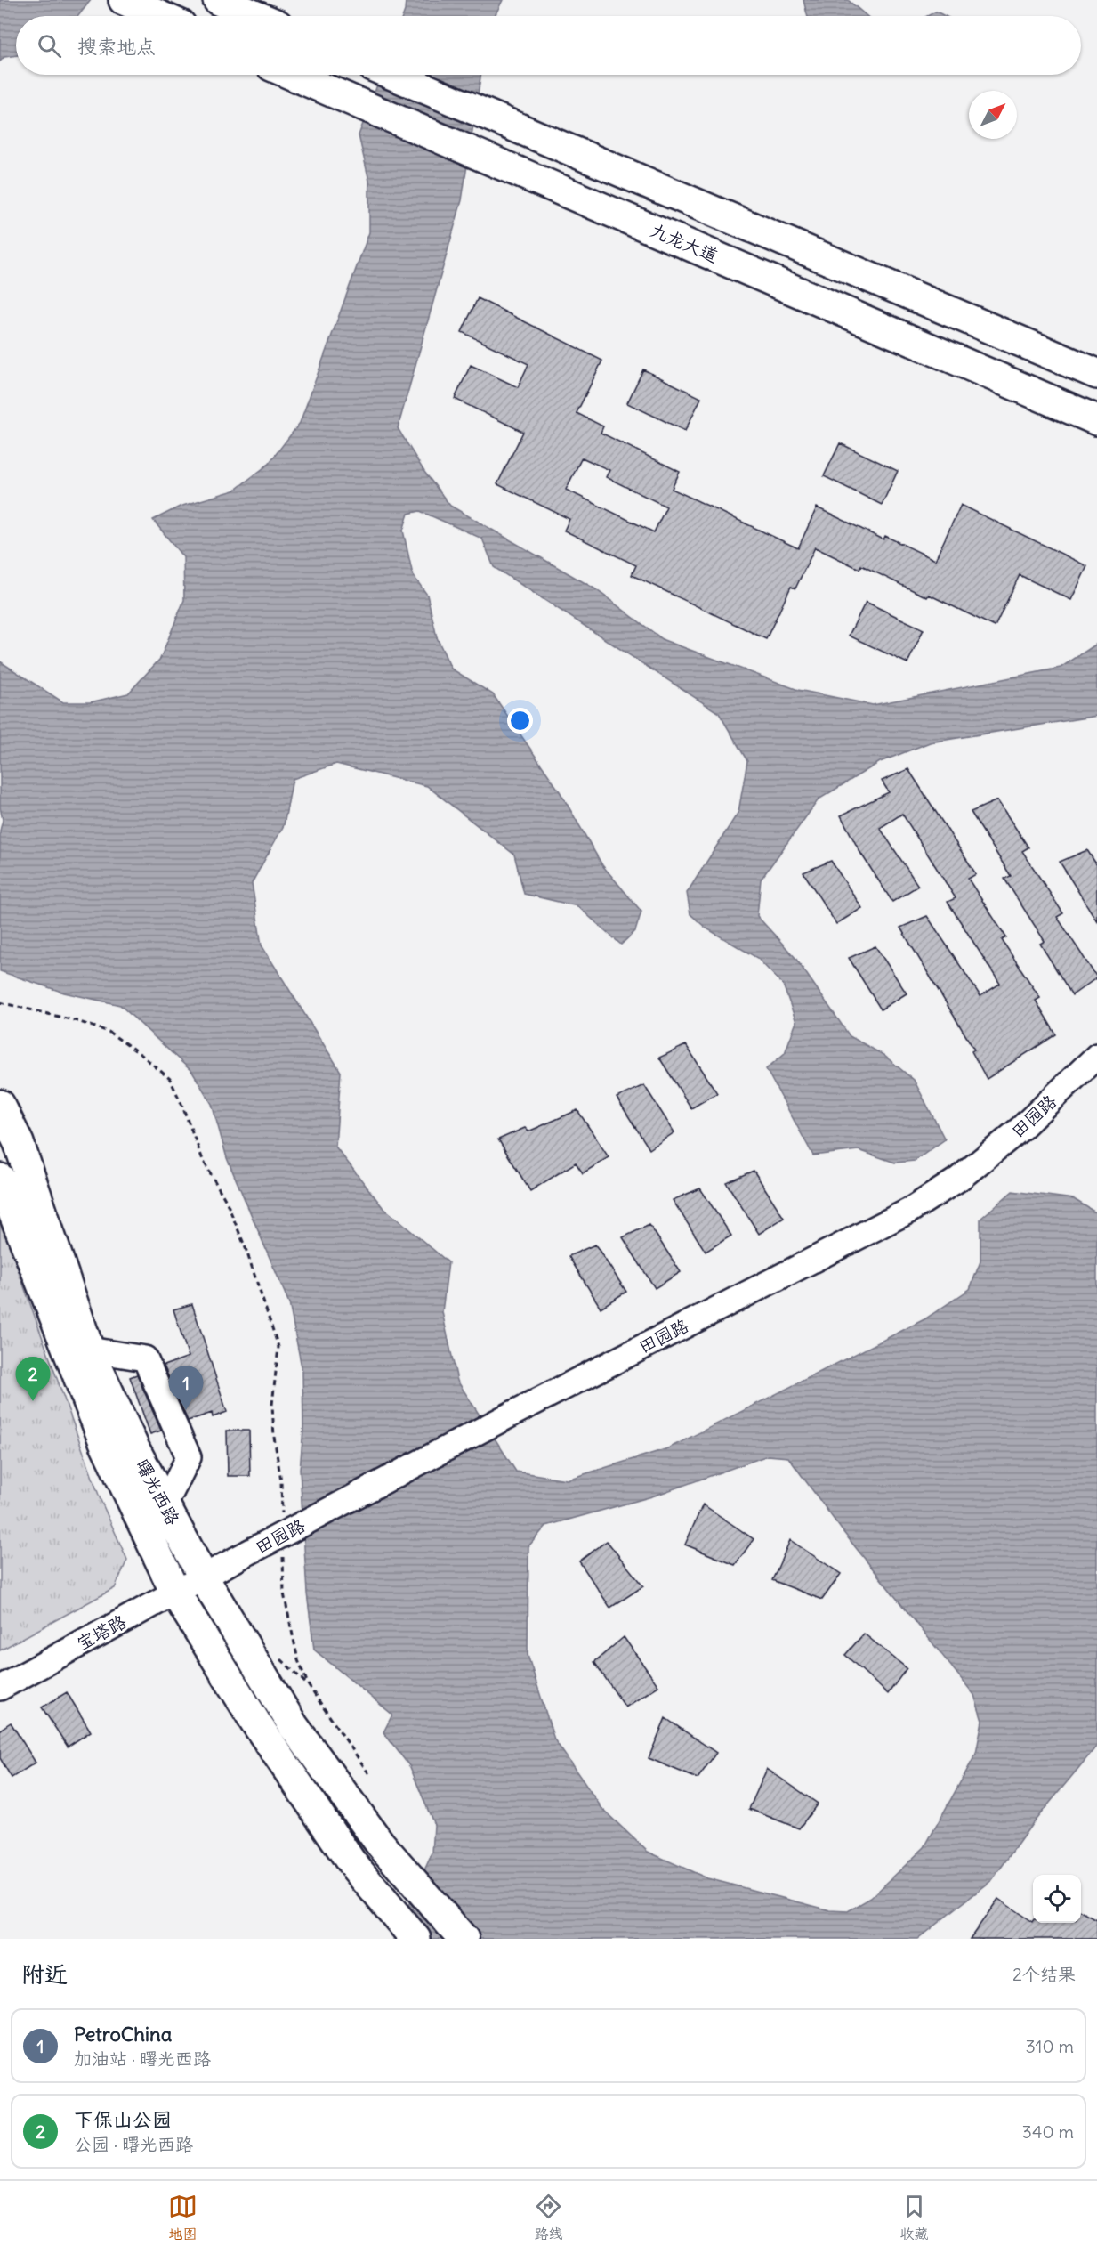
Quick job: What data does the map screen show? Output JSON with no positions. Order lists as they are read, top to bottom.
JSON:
{
  "streets": {
    "main road": ["九龙大道", "曙光西路"],
    "street": ["田园路", "宝塔路"]
  },
  "crossings": [
    ["田园路", "曙光西路"],
    ["田园路", "宝塔路"],
    ["曙光西路", "宝塔路"]
  ],
  "north": "top right",
  "page": {
    "search": "搜索地点",
    "pins": ["2", "1"],
    "heading": ["附近", "2个结果"],
    "list": [
      {
        "mark": "1",
        "name": "PetroChina",
        "note": "加油站 · 曙光西路",
        "value": "310 m"
      },
      {
        "mark": "2",
        "name": "下保山公园",
        "note": "公园 · 曙光西路",
        "value": "340 m"
      }
    ],
    "nav": ["地图", "路线", "收藏"]
  }
}
